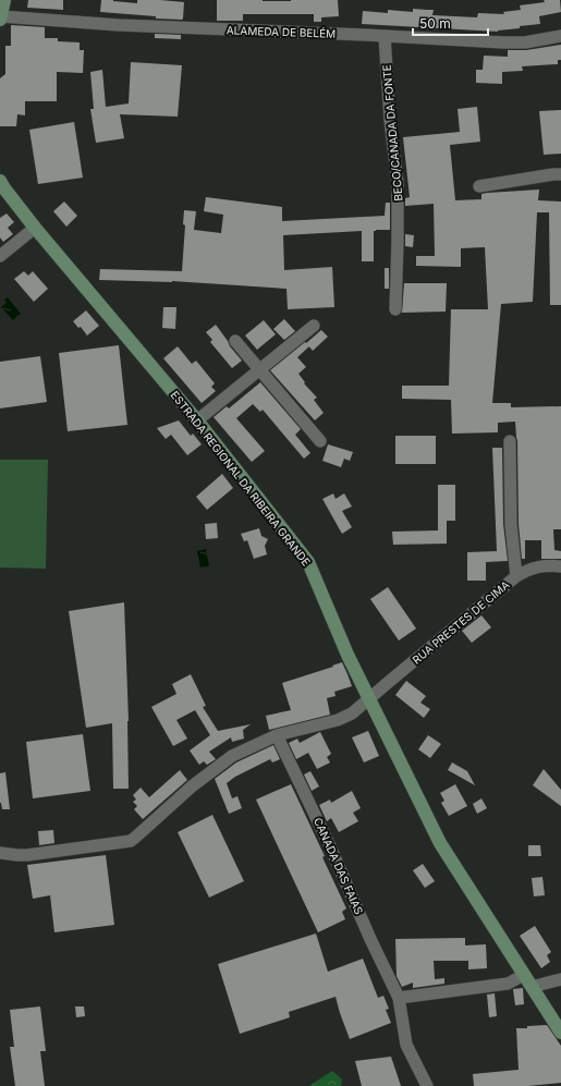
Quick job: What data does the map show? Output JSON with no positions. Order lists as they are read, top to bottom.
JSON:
{
  "streets": {
    "main road": ["ESTRADA REGIONAL DA RIBEIRA GRANDE"],
    "street": [
      "ALAMEDA DE BELÉM",
      "BECO/CANADA DA FONTE",
      "RUA PRESTES DE CIMA",
      "CANADA DAS FAIAS"
    ]
  },
  "crossings": [
    ["ALAMEDA DE BELÉM", "BECO/CANADA DA FONTE"],
    ["ESTRADA REGIONAL DA RIBEIRA GRANDE", "RUA PRESTES DE CIMA"],
    ["RUA PRESTES DE CIMA", "CANADA DAS FAIAS"]
  ],
  "scale_bar": "50 m"
}
